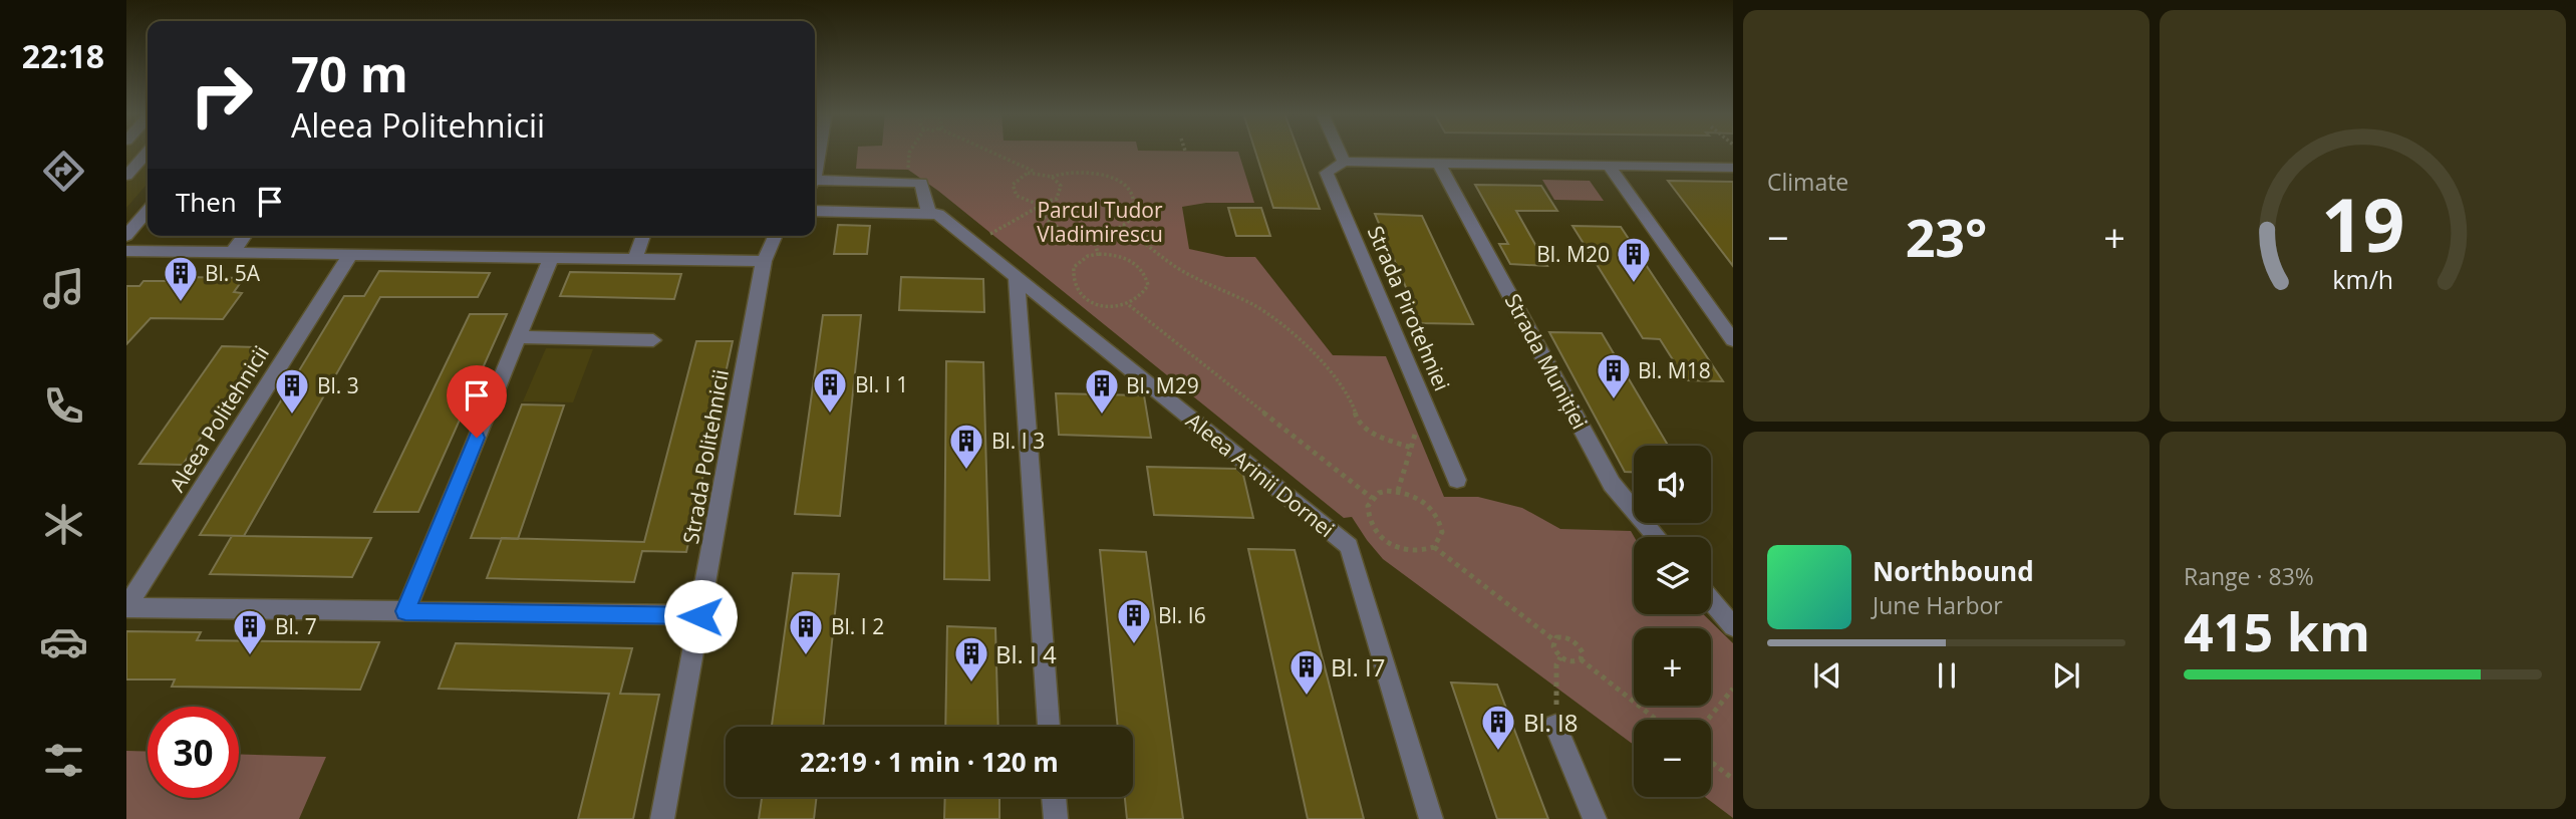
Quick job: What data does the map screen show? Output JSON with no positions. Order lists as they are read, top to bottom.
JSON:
{
  "streets": {
    "street": [
      "Strada Pirotehniei",
      "Strada Muniției",
      "Aleea Politehnicii",
      "Strada Politehnicii",
      "Aleea Arinii Dornei"
    ]
  },
  "parks": ["Parcul Tudor Vladimirescu"],
  "places": {
    "building": [
      "Bl. M20",
      "Bl. 5A",
      "Bl. M18",
      "Bl. I 1",
      "Bl. 3",
      "Bl. M29",
      "Bl. I 3",
      "Bl. I6",
      "Bl. 7",
      "Bl. I 2",
      "Bl. I 4",
      "Bl. I7",
      "Bl. I8"
    ]
  },
  "page": {
    "tabs": "22:18",
    "tile": [
      "Climate",
      ["Range · 83%", "415 km"]
    ],
    "turn": ["70 m", "Aleea Politehnicii"],
    "then": "Then",
    "heat": ["−", "23°", "+"],
    "map_buttons": ["+", "−"],
    "song": ["Northbound", "June Harbor"],
    "limit": "30",
    "trip": "22:19 · 1 min · 120 m",
    "gauge": ["19", "km/h"]
  }
}
